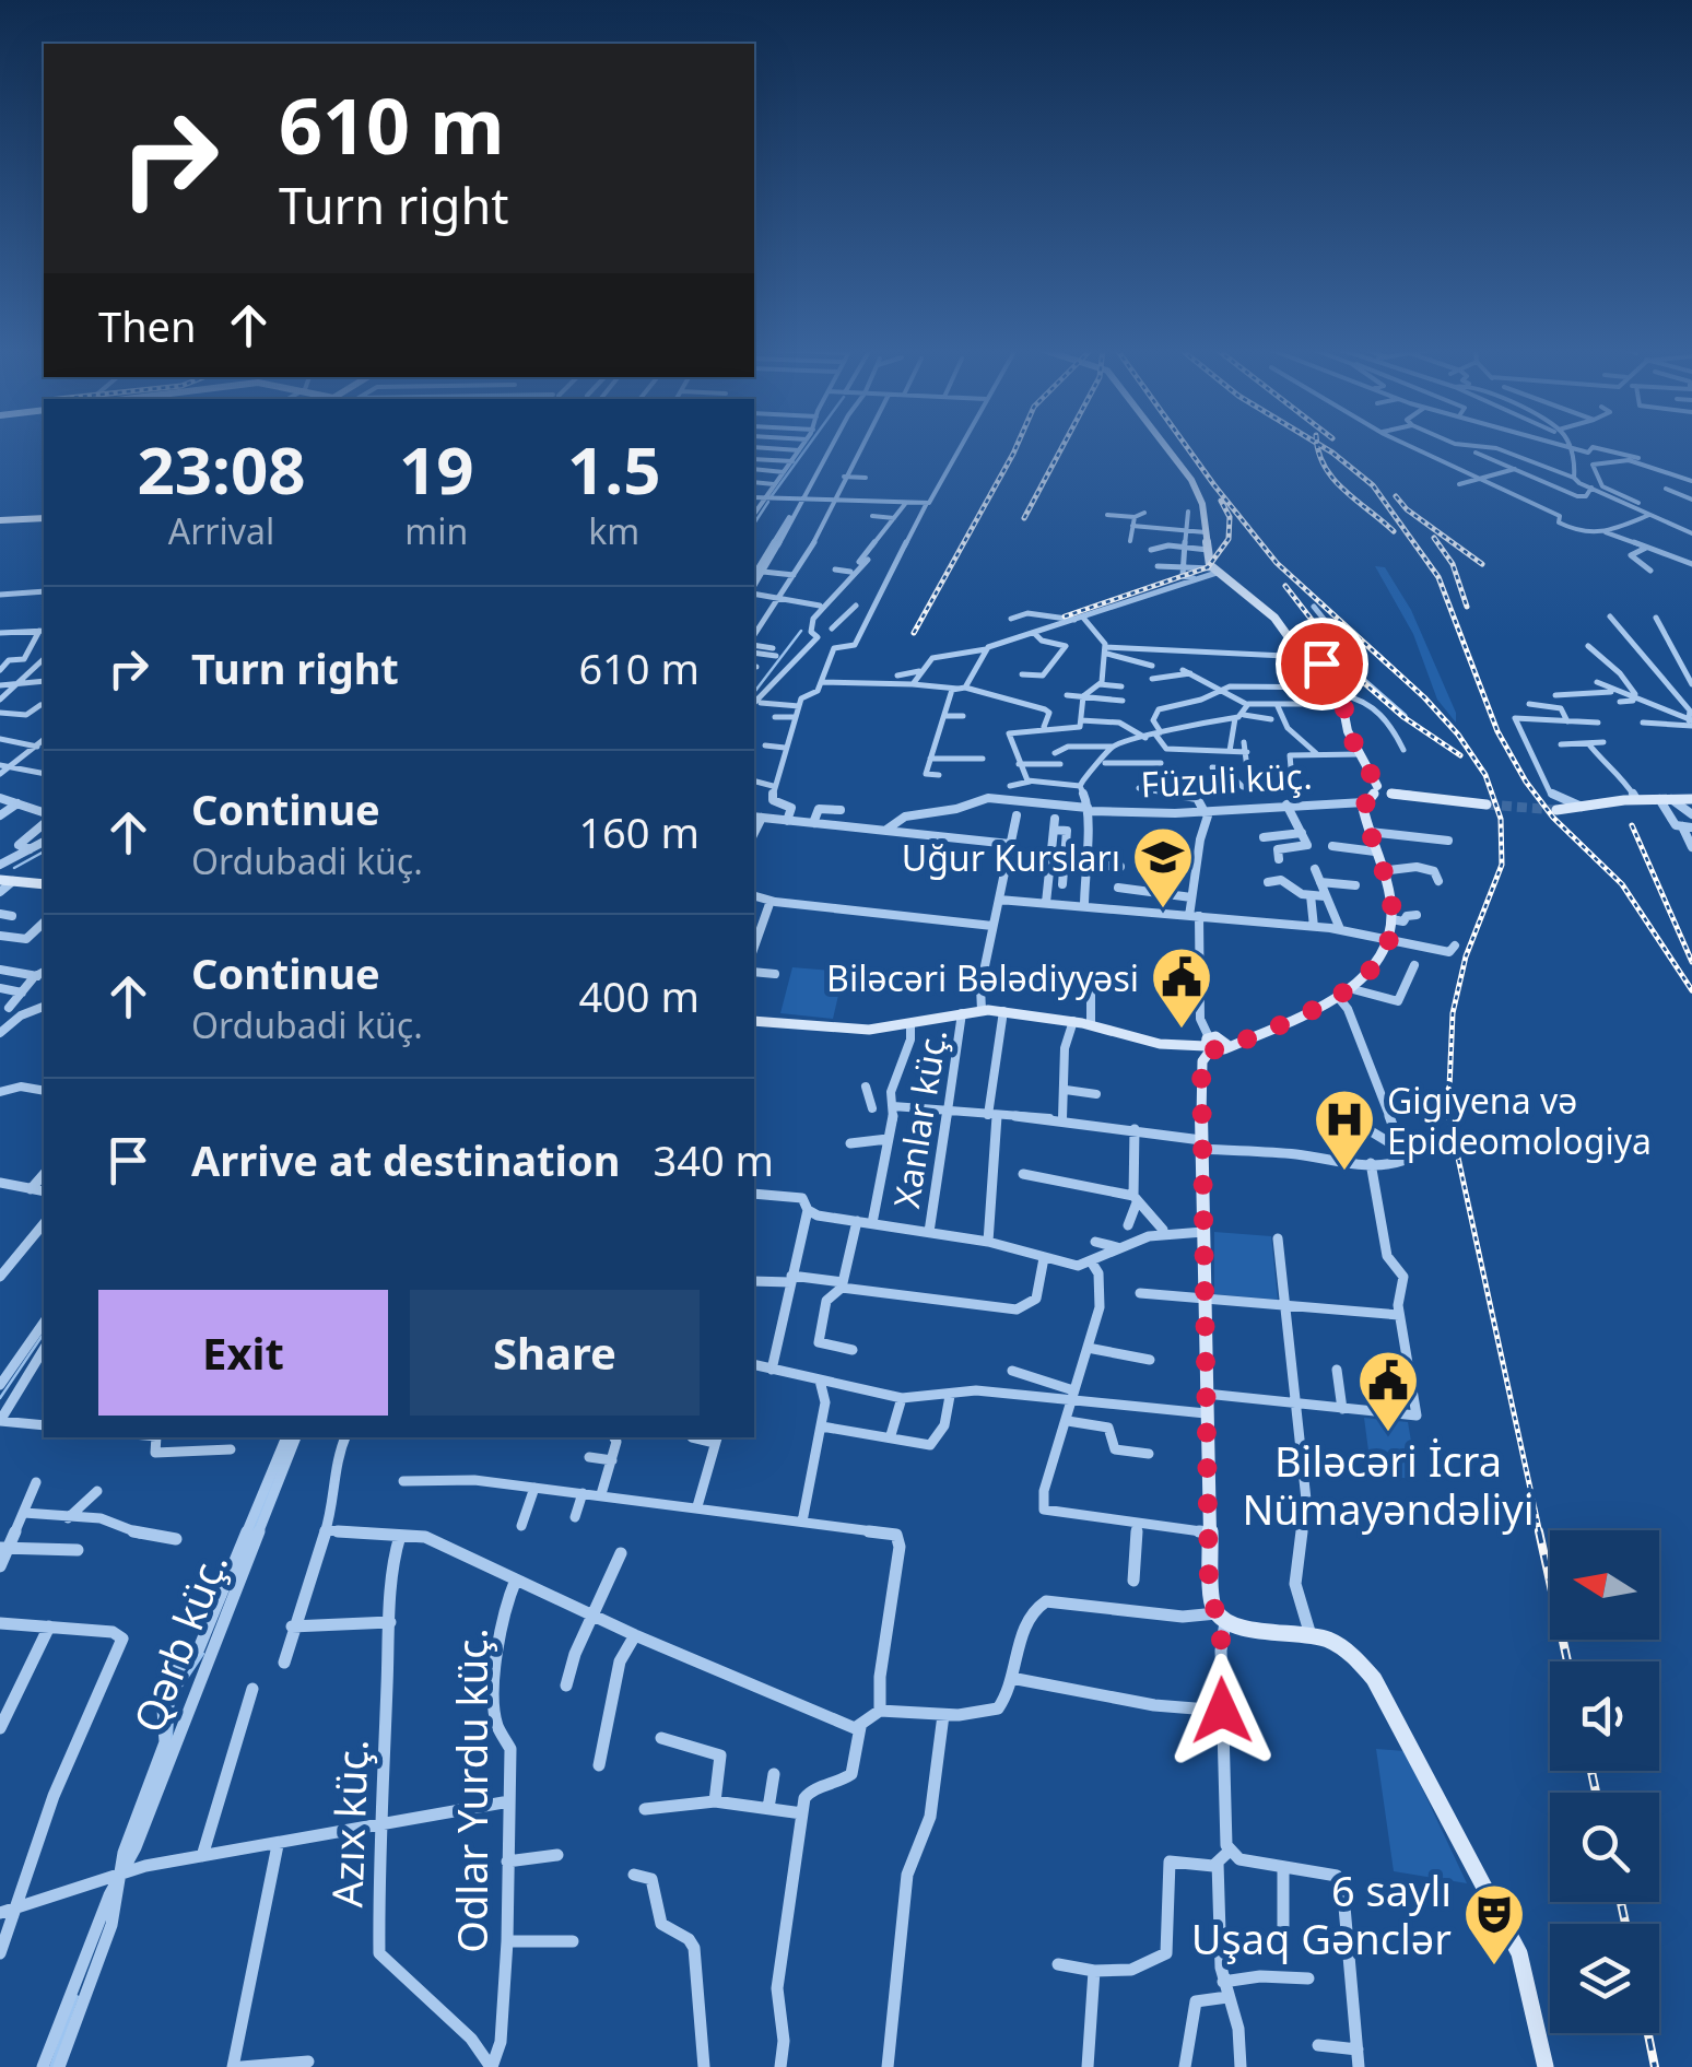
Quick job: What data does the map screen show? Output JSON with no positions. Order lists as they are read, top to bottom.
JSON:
{
  "streets": {
    "street": [
      "Füzuli küç.",
      "Xanlar küç.",
      "Qərb küç.",
      "Odlar Yurdu küç.",
      "Azıx küç."
    ]
  },
  "crossings": [
    ["Odlar Yurdu küç.", "Azıx küç."]
  ],
  "places": {
    "school or university": ["Uğur Kursları"],
    "public building": ["Biləcəri Bələdiyyəsi", "Biləcəri İcra Nümayəndəliyi"],
    "hospital": ["Gigiyena və Epideomologiya"],
    "theatre": ["6 saylı Uşaq Gənclər"]
  },
  "north": "left",
  "page": {
    "turn": ["610 m", "Turn right"],
    "then": "Then",
    "eta": [
      "23:08",
      "Arrival",
      "19",
      "min",
      "1.5",
      "km"
    ],
    "list": [
      {
        "name": "Turn right",
        "value": "610 m"
      },
      {
        "name": "Continue",
        "note": "Ordubadi küç.",
        "value": "160 m"
      },
      {
        "name": "Continue",
        "note": "Ordubadi küç.",
        "value": "400 m"
      },
      {
        "name": "Arrive at destination",
        "value": "340 m"
      }
    ],
    "buttons": ["Exit", "Share"]
  }
}
